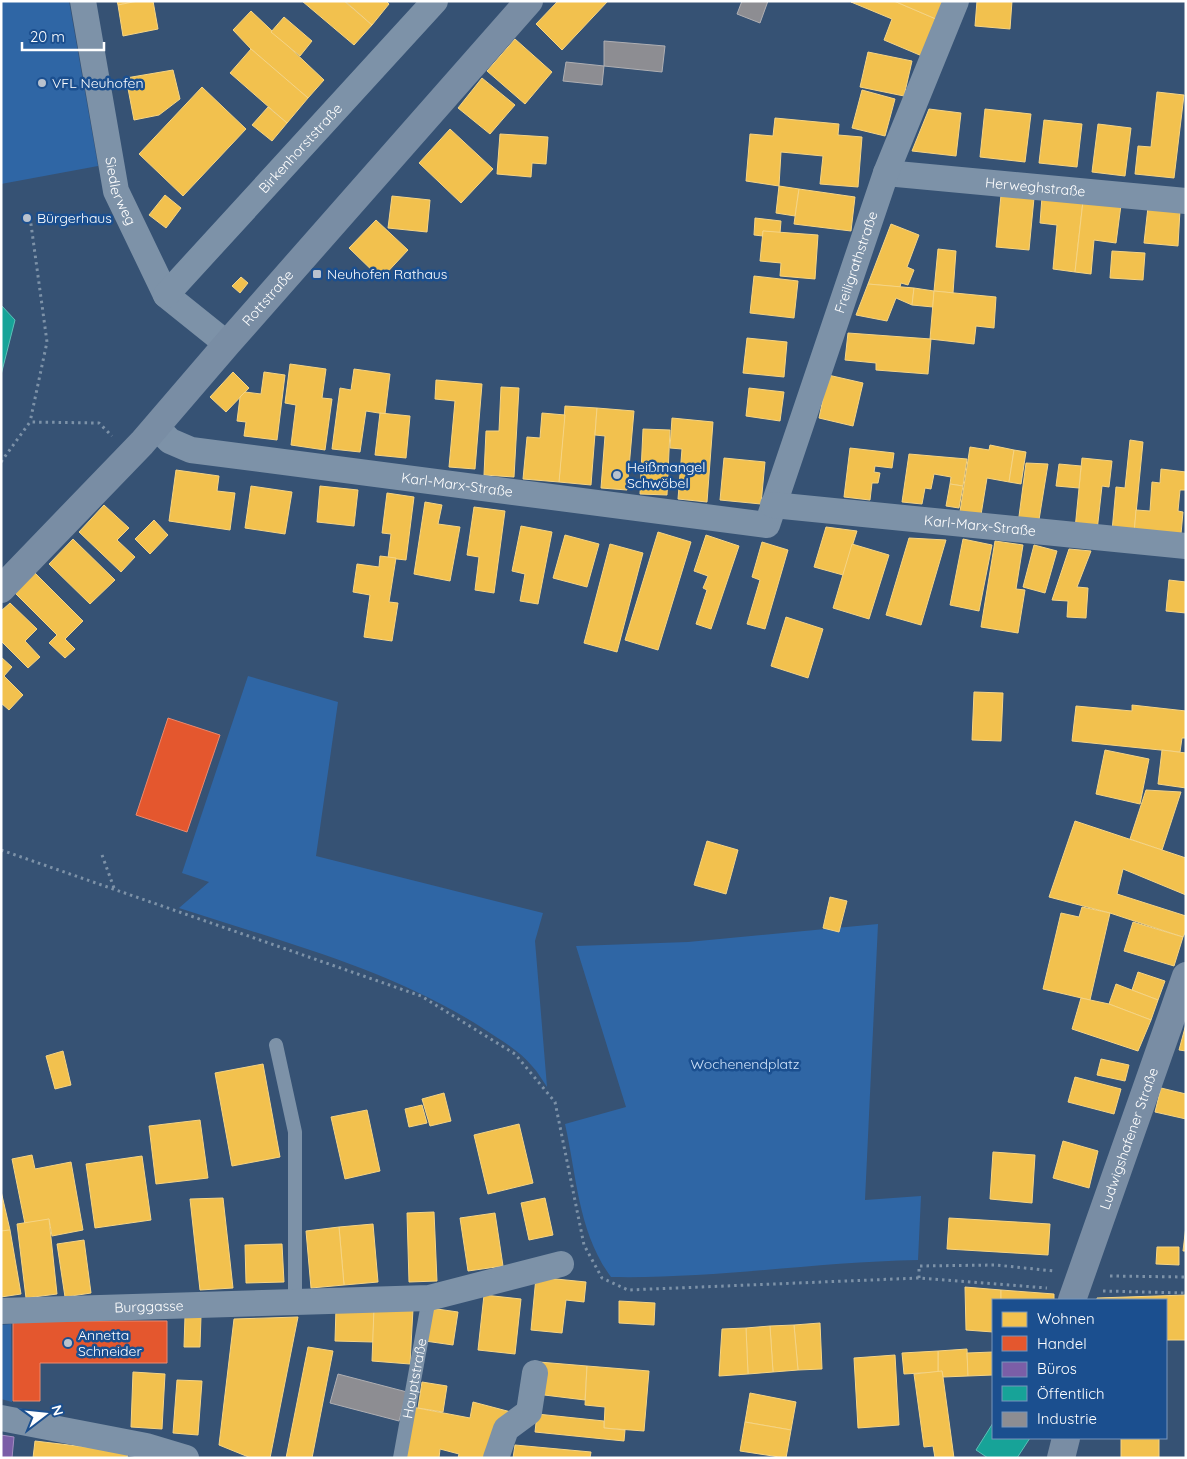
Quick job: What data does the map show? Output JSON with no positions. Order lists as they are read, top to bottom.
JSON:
{
  "streets": {
    "street": [
      "Birkenhorststraße",
      "Herweghstraße",
      "Siedlerweg",
      "Freiligrathstraße",
      "Rottstraße",
      "Karl-Marx-Straße",
      "Ludwigshafener Straße",
      "Burggasse"
    ],
    "lane": ["Hauptstraße"]
  },
  "crossings": [
    ["Birkenhorststraße", "Siedlerweg"],
    ["Herweghstraße", "Freiligrathstraße"],
    ["Siedlerweg", "Rottstraße"],
    ["Freiligrathstraße", "Karl-Marx-Straße"],
    ["Rottstraße", "Karl-Marx-Straße"],
    ["Burggasse", "Hauptstraße"]
  ],
  "parks": ["Wochenendplatz"],
  "places": {
    "other": [
      "VFL Neuhofen",
      "Bürgerhaus",
      "Heißmangel Schwöbel",
      "Annetta Schneider"
    ],
    "transit": ["Neuhofen Rathaus"]
  },
  "legend": [
    "Wohnen",
    "Handel",
    "Büros",
    "Öffentlich",
    "Industrie"
  ],
  "scale_bar": "20 m",
  "north": "right"
}
